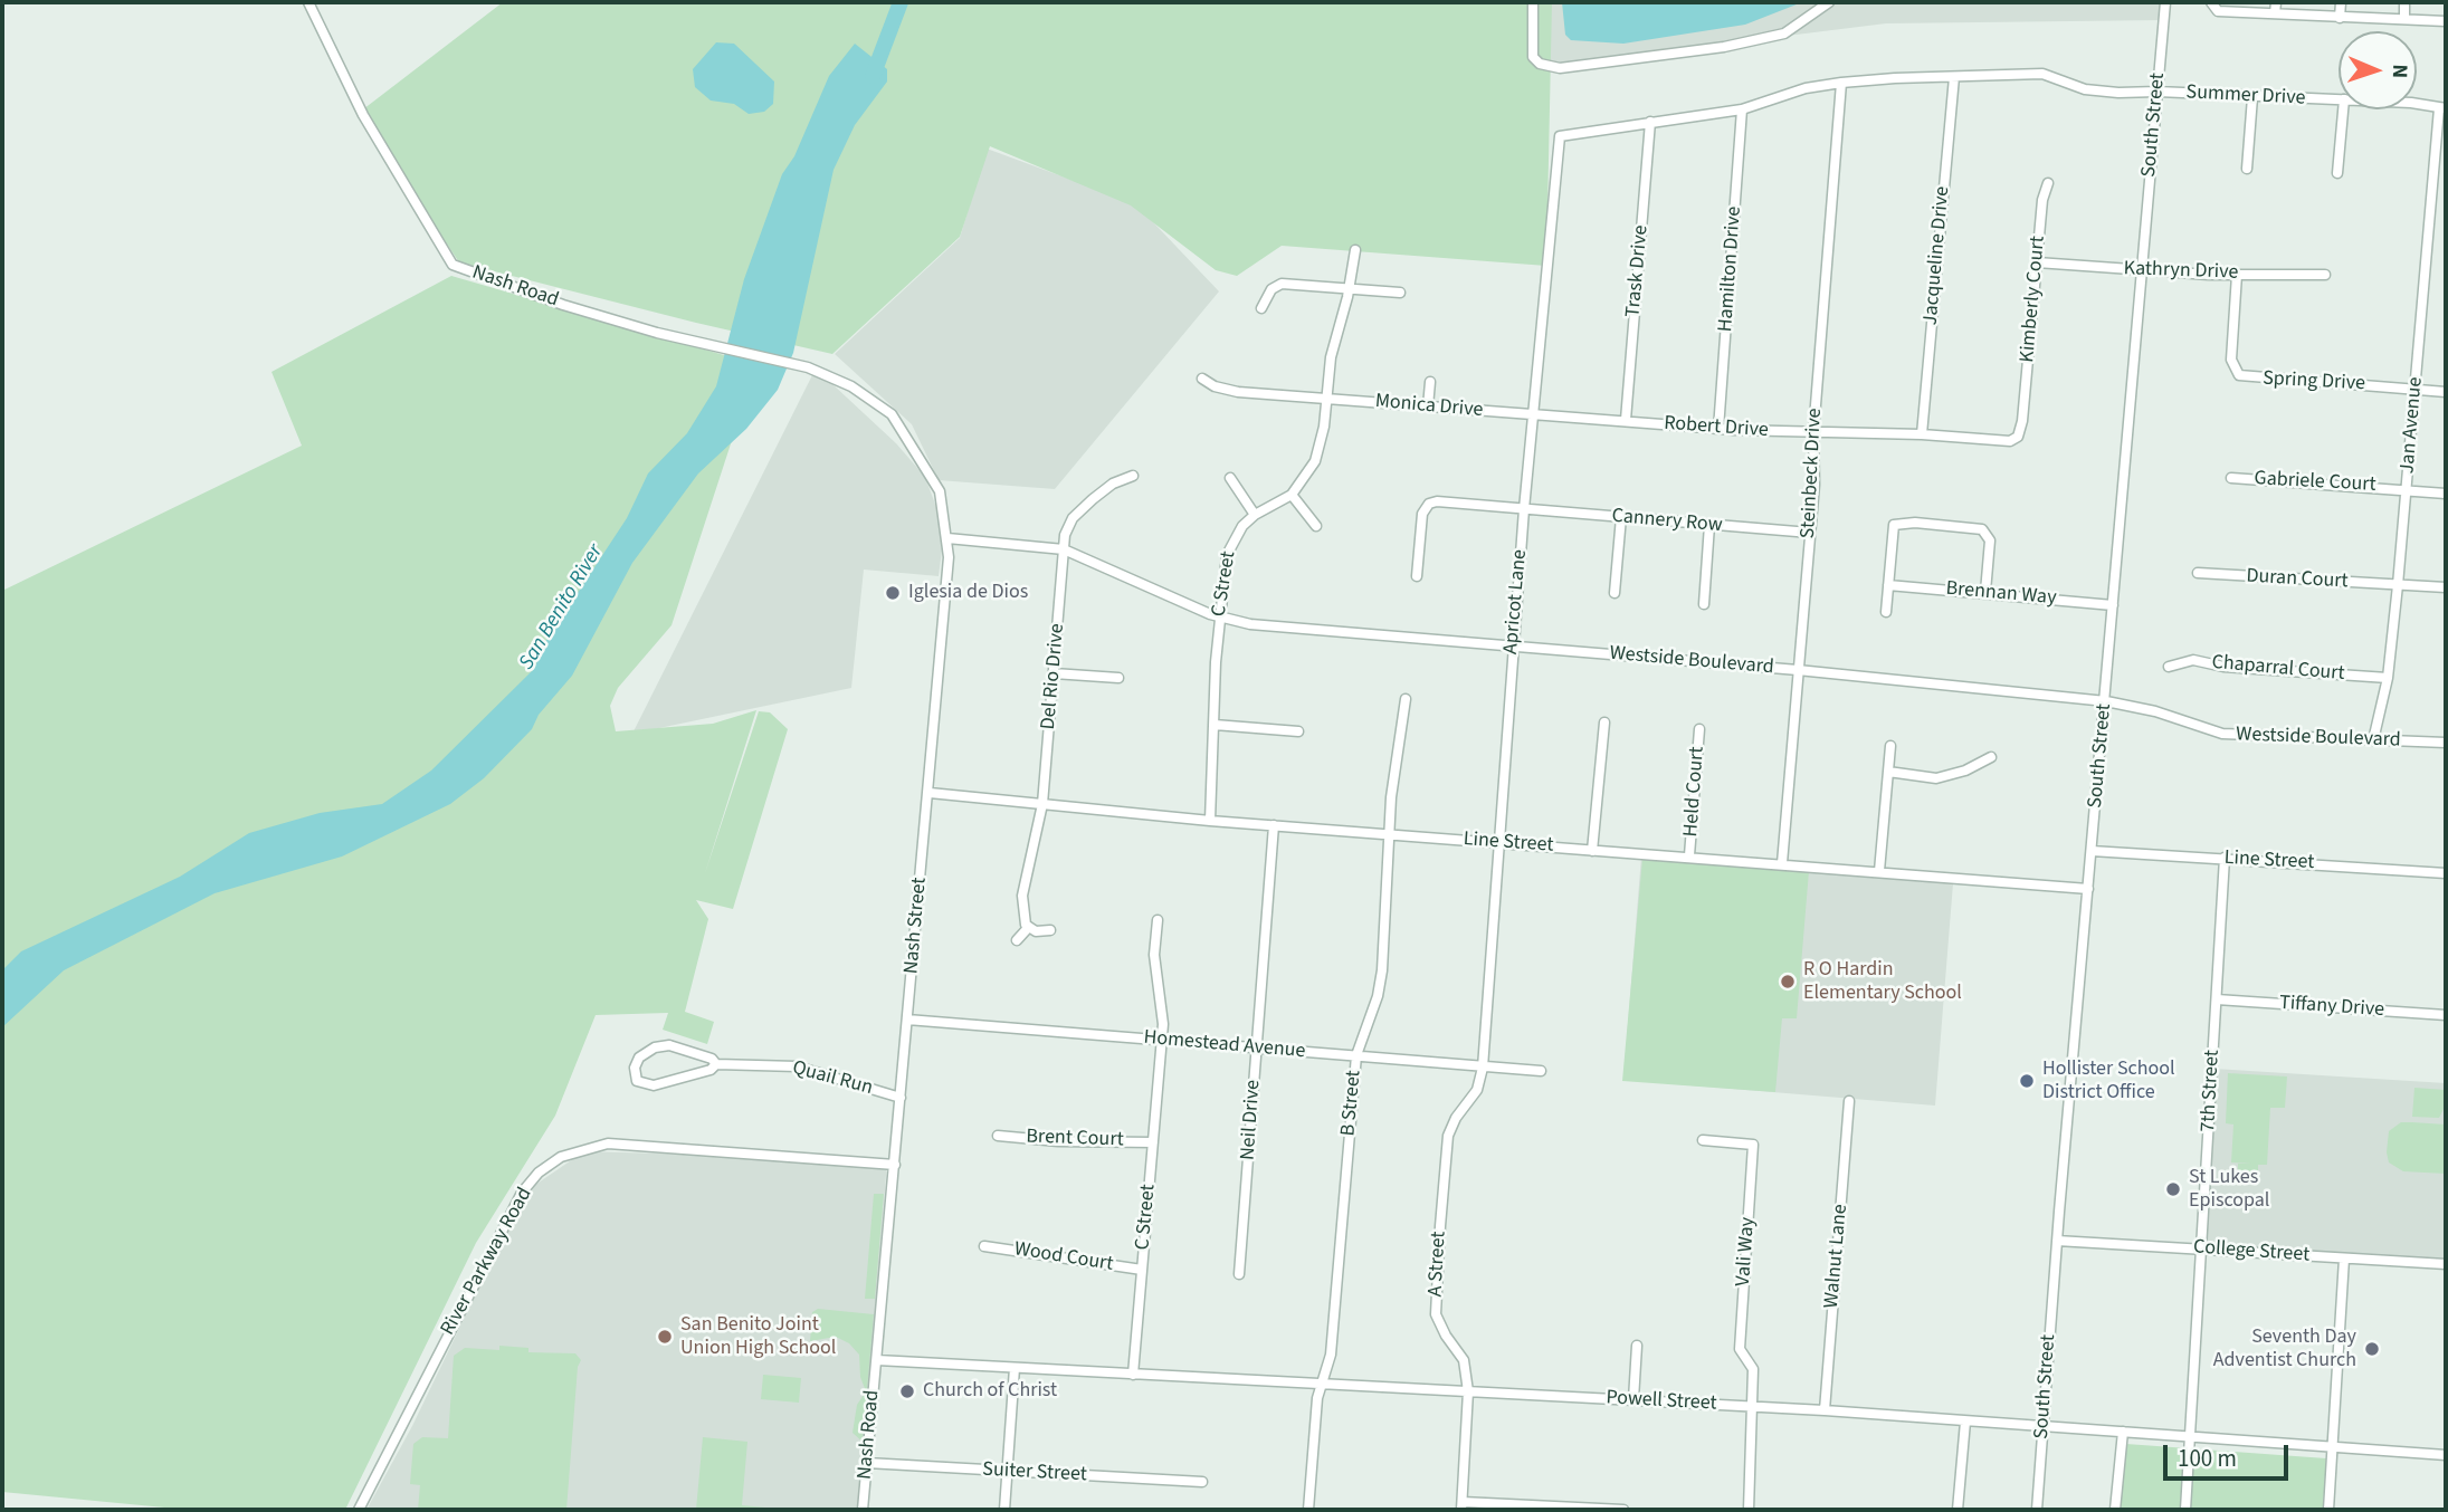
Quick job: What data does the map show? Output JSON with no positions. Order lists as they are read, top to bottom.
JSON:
{
  "streets": {
    "street": [
      "Summer Drive",
      "South Street",
      "Jacqueline Drive",
      "Hamilton Drive",
      "Trask Drive",
      "Kathryn Drive",
      "Nash Road",
      "Kimberly Court",
      "Spring Drive",
      "Monica Drive",
      "Jan Avenue",
      "Robert Drive",
      "Steinbeck Drive",
      "Gabriele Court",
      "Cannery Row",
      "Duran Court",
      "C Street",
      "Brennan Way",
      "Apricot Lane",
      "Westside Boulevard",
      "Chaparral Court",
      "Del Rio Drive",
      "Held Court",
      "Line Street",
      "Nash Street",
      "Tiffany Drive",
      "Homestead Avenue",
      "Quail Run",
      "7th Street",
      "B Street",
      "Neil Drive",
      "Brent Court",
      "Vali Way",
      "College Street",
      "Walnut Lane",
      "Wood Court",
      "River Parkway Road",
      "A Street",
      "Powell Street",
      "Suiter Street"
    ]
  },
  "crossings": [
    ["Summer Drive", "South Street"],
    ["Summer Drive", "Jacqueline Drive"],
    ["Summer Drive", "Hamilton Drive"],
    ["Summer Drive", "Trask Drive"],
    ["Summer Drive", "Jan Avenue"],
    ["Summer Drive", "Steinbeck Drive"],
    ["Summer Drive", "Apricot Lane"],
    ["South Street", "Kathryn Drive"],
    ["South Street", "Brennan Way"],
    ["South Street", "Westside Boulevard"],
    ["South Street", "Line Street"],
    ["South Street", "College Street"],
    ["South Street", "Powell Street"],
    ["Jacqueline Drive", "Robert Drive"],
    ["Hamilton Drive", "Robert Drive"],
    ["Trask Drive", "Robert Drive"],
    ["Kathryn Drive", "Kimberly Court"],
    ["Kathryn Drive", "Spring Drive"],
    ["Nash Road", "Nash Street"],
    ["Nash Road", "Powell Street"],
    ["Nash Road", "Suiter Street"],
    ["Kimberly Court", "Robert Drive"],
    ["Spring Drive", "Jan Avenue"],
    ["Monica Drive", "Robert Drive"],
    ["Monica Drive", "C Street"],
    ["Monica Drive", "Apricot Lane"],
    ["Jan Avenue", "Gabriele Court"],
    ["Jan Avenue", "Duran Court"],
    ["Jan Avenue", "Westside Boulevard"],
    ["Jan Avenue", "Chaparral Court"],
    ["Robert Drive", "Steinbeck Drive"],
    ["Robert Drive", "Apricot Lane"],
    ["Steinbeck Drive", "Cannery Row"],
    ["Steinbeck Drive", "Westside Boulevard"],
    ["Steinbeck Drive", "Line Street"],
    ["Cannery Row", "Apricot Lane"],
    ["C Street", "Westside Boulevard"],
    ["C Street", "Line Street"],
    ["C Street", "Homestead Avenue"],
    ["C Street", "Brent Court"],
    ["C Street", "Wood Court"],
    ["C Street", "Powell Street"],
    ["Apricot Lane", "Westside Boulevard"],
    ["Apricot Lane", "Line Street"],
    ["Apricot Lane", "Homestead Avenue"],
    ["Apricot Lane", "A Street"],
    ["Westside Boulevard", "Del Rio Drive"],
    ["Westside Boulevard", "Nash Street"],
    ["Del Rio Drive", "Line Street"],
    ["Held Court", "Line Street"],
    ["Line Street", "Nash Street"],
    ["Line Street", "7th Street"],
    ["Line Street", "B Street"],
    ["Line Street", "Neil Drive"],
    ["Nash Street", "Homestead Avenue"],
    ["Nash Street", "Quail Run"],
    ["Nash Street", "River Parkway Road"],
    ["Nash Street", "Powell Street"],
    ["Tiffany Drive", "7th Street"],
    ["Homestead Avenue", "B Street"],
    ["Homestead Avenue", "Neil Drive"],
    ["Homestead Avenue", "A Street"],
    ["7th Street", "College Street"],
    ["7th Street", "Powell Street"],
    ["B Street", "Powell Street"],
    ["Vali Way", "Powell Street"],
    ["Walnut Lane", "Powell Street"],
    ["A Street", "Powell Street"]
  ],
  "water": ["San Benito River"],
  "places": [
    "Iglesia de Dios",
    "R O Hardin Elementary School",
    "Hollister School District Office",
    "St Lukes Episcopal",
    "San Benito Joint Union High School",
    "Seventh Day Adventist Church",
    "Church of Christ"
  ],
  "scale_bar": "100 m",
  "north": "right"
}
